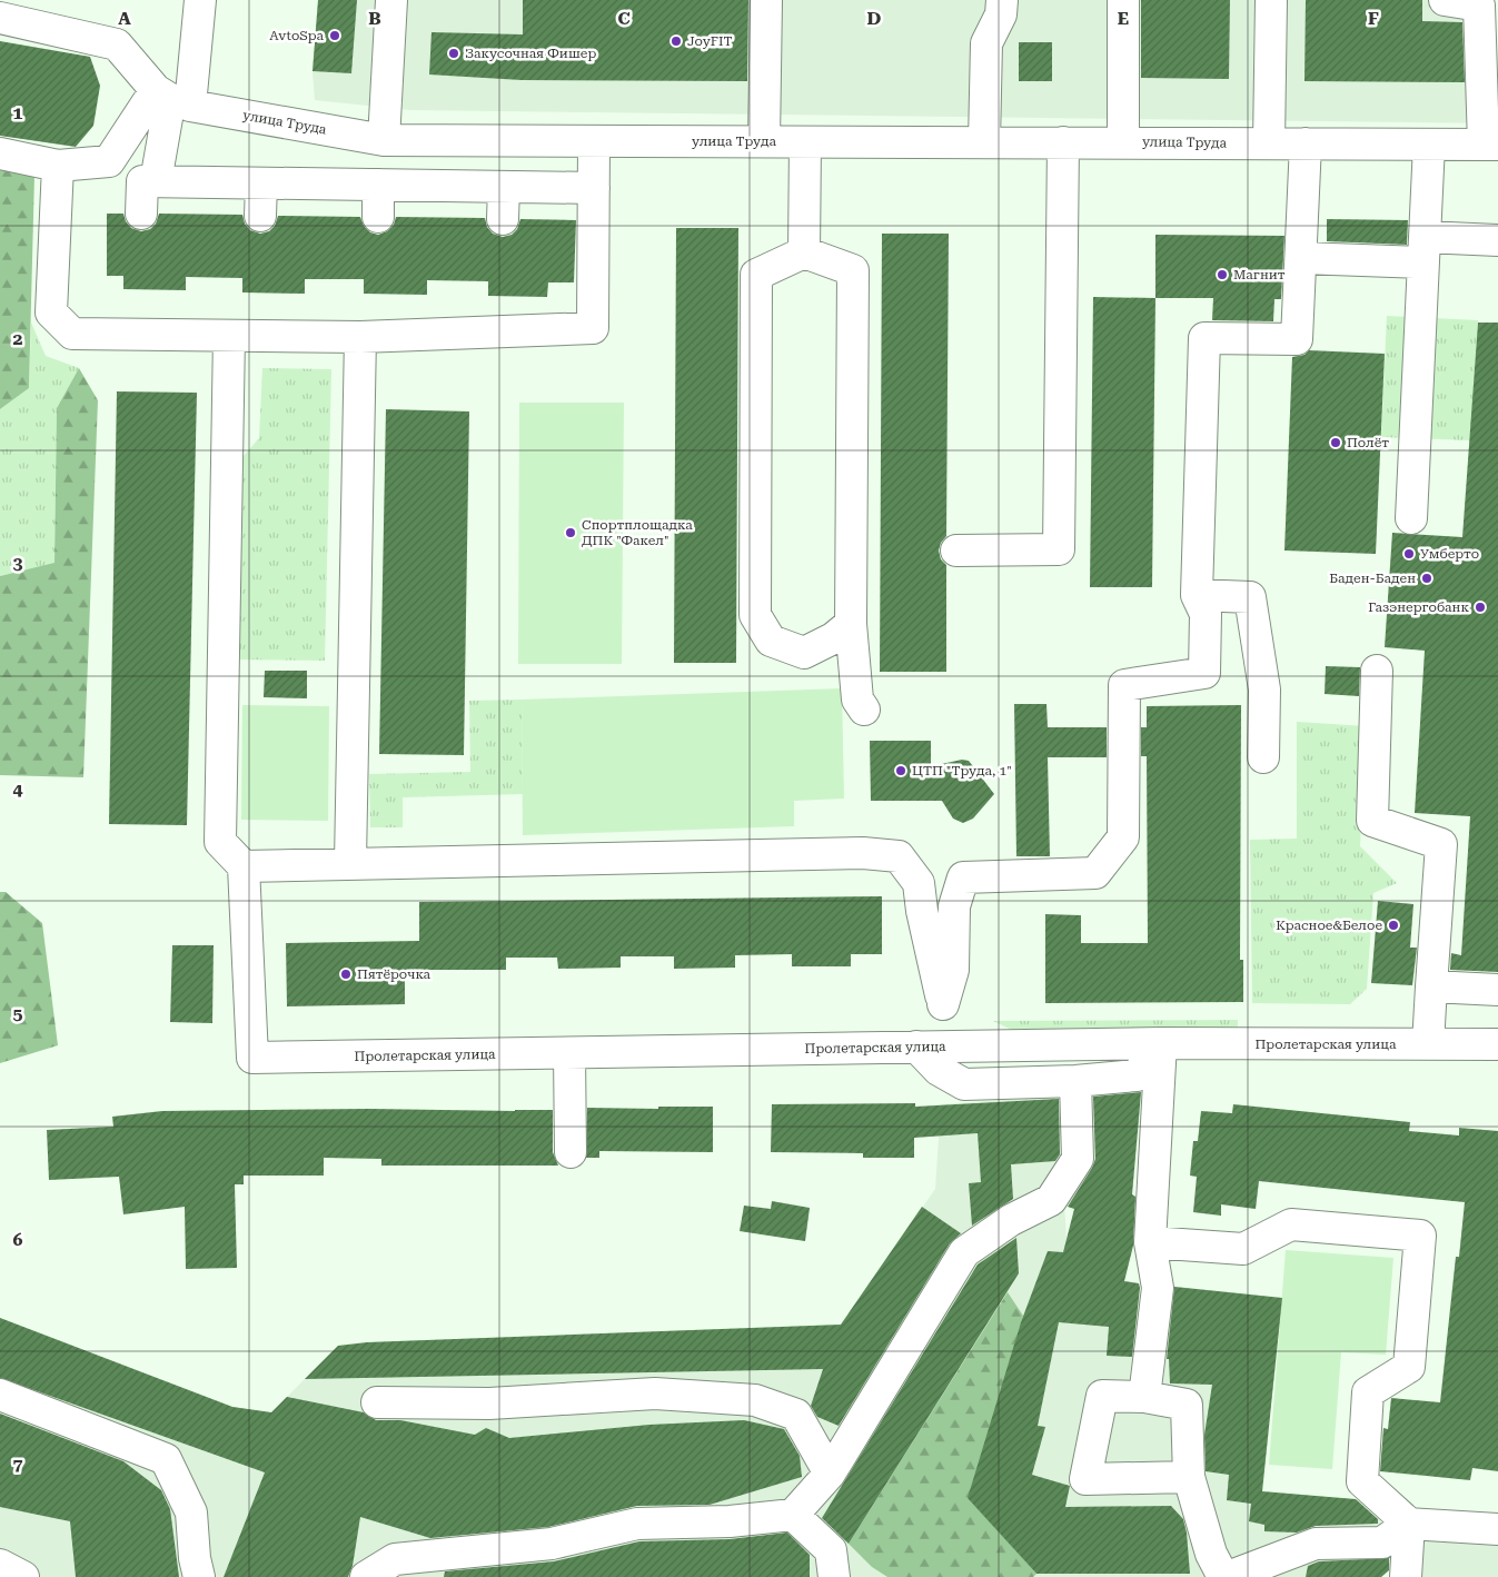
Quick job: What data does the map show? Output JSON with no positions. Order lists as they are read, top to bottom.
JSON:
{
  "streets": {
    "street": ["улица Труда", "Пролетарская улица"]
  },
  "places": [
    "AvtoSpa",
    "JoyFIT",
    "Закусочная Фишер",
    "Магнит",
    "Полёт",
    "Спортплощадка ДПК \"Факел\"",
    "Умберто",
    "Баден-Баден",
    "Газэнергобанк",
    "ЦТП \"Труда, 1\"",
    "Красное&Белое",
    "Пятёрочка"
  ],
  "grid": {
    "columns": [
      "A",
      "B",
      "C",
      "D",
      "E",
      "F"
    ],
    "rows": [
      "1",
      "2",
      "3",
      "4",
      "5",
      "6",
      "7"
    ]
  }
}
